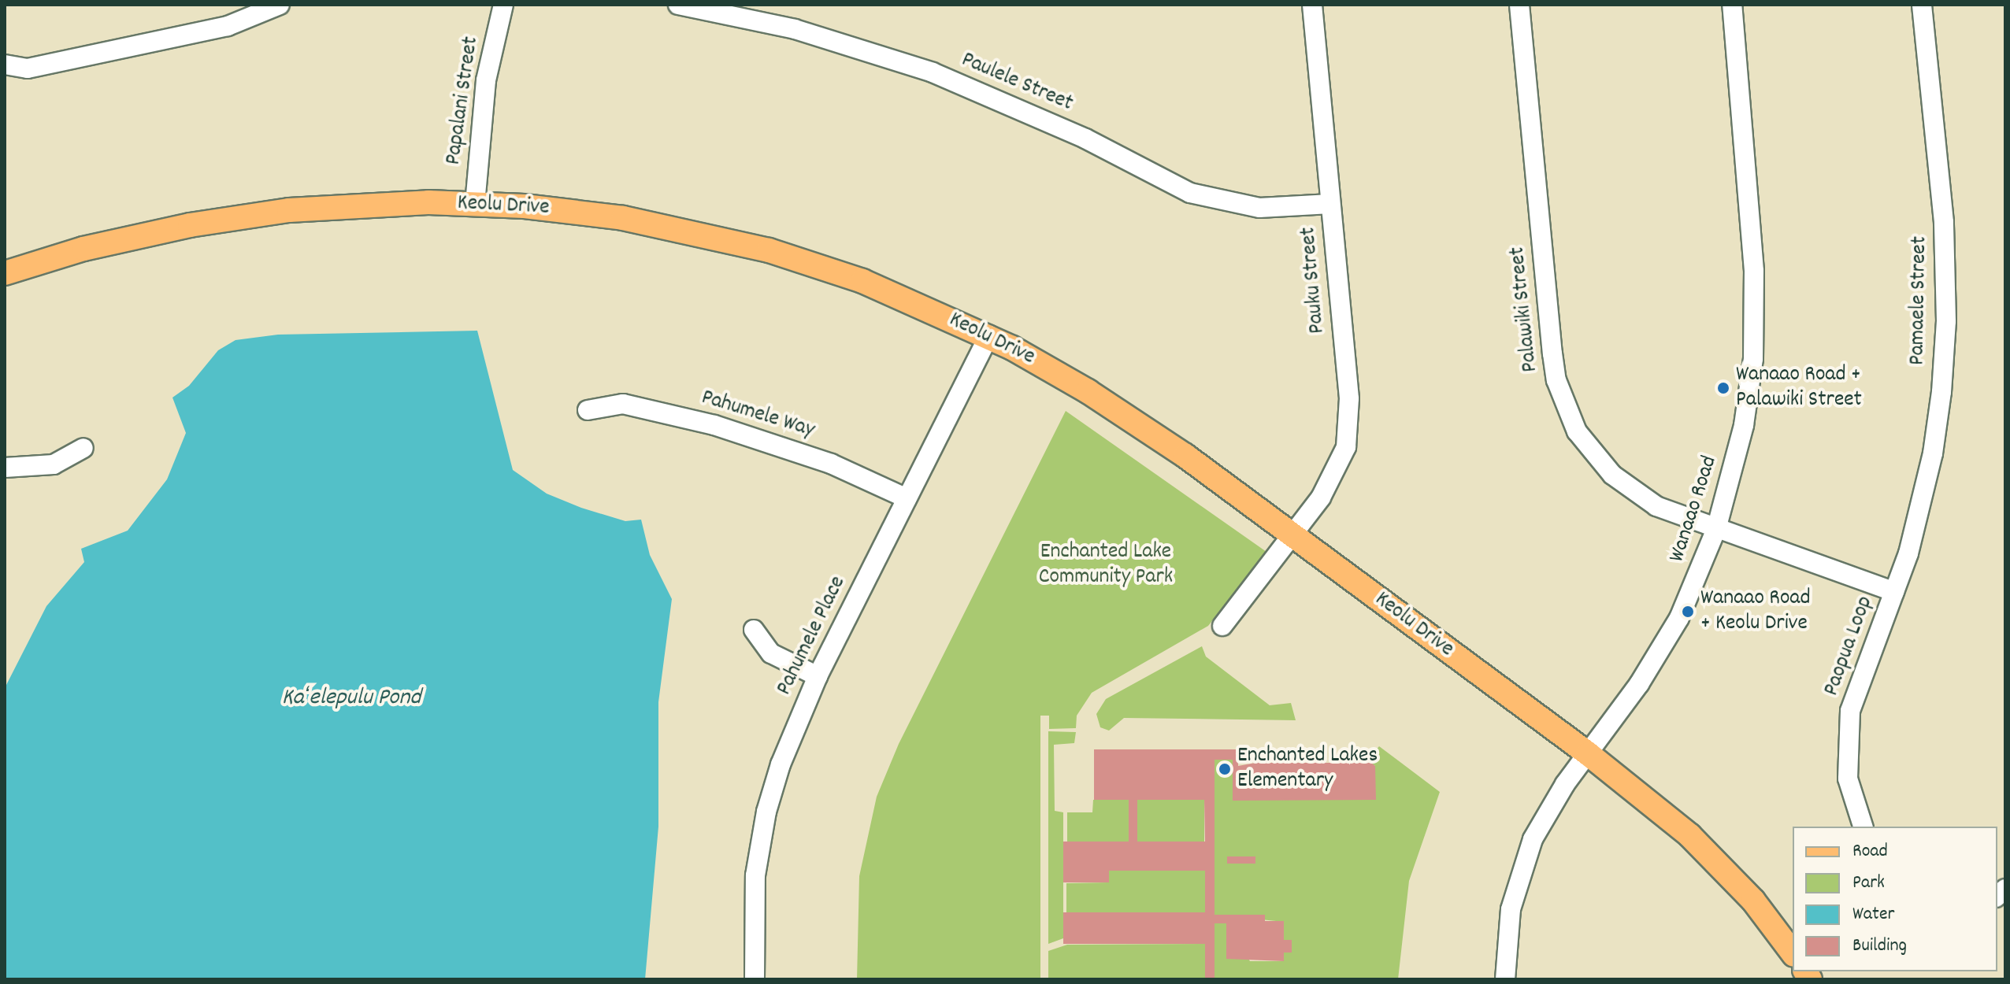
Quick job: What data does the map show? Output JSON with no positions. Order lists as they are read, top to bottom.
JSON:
{
  "streets": {
    "main road": ["Keolu Drive"],
    "street": [
      "Paulele Street",
      "Papalani Street",
      "Pauku Street",
      "Pamaele Street",
      "Palawiki Street",
      "Pahumele Way",
      "Wanaao Road",
      "Pahumele Place",
      "Paopua Loop"
    ]
  },
  "crossings": [
    ["Paulele Street", "Pauku Street"],
    ["Papalani Street", "Keolu Drive"],
    ["Keolu Drive", "Pauku Street"],
    ["Keolu Drive", "Wanaao Road"],
    ["Keolu Drive", "Pahumele Place"],
    ["Pamaele Street", "Paopua Loop"],
    ["Palawiki Street", "Wanaao Road"],
    ["Palawiki Street", "Paopua Loop"],
    ["Pahumele Way", "Pahumele Place"],
    ["Wanaao Road", "Paopua Loop"]
  ],
  "water": ["Kaʻelepulu Pond"],
  "parks": ["Enchanted Lake Community Park"],
  "places": ["Wanaao Road + Palawiki Street", "Wanaao Road + Keolu Drive", "Enchanted Lakes Elementary"],
  "legend": [
    "Road",
    "Park",
    "Water",
    "Building"
  ]
}
